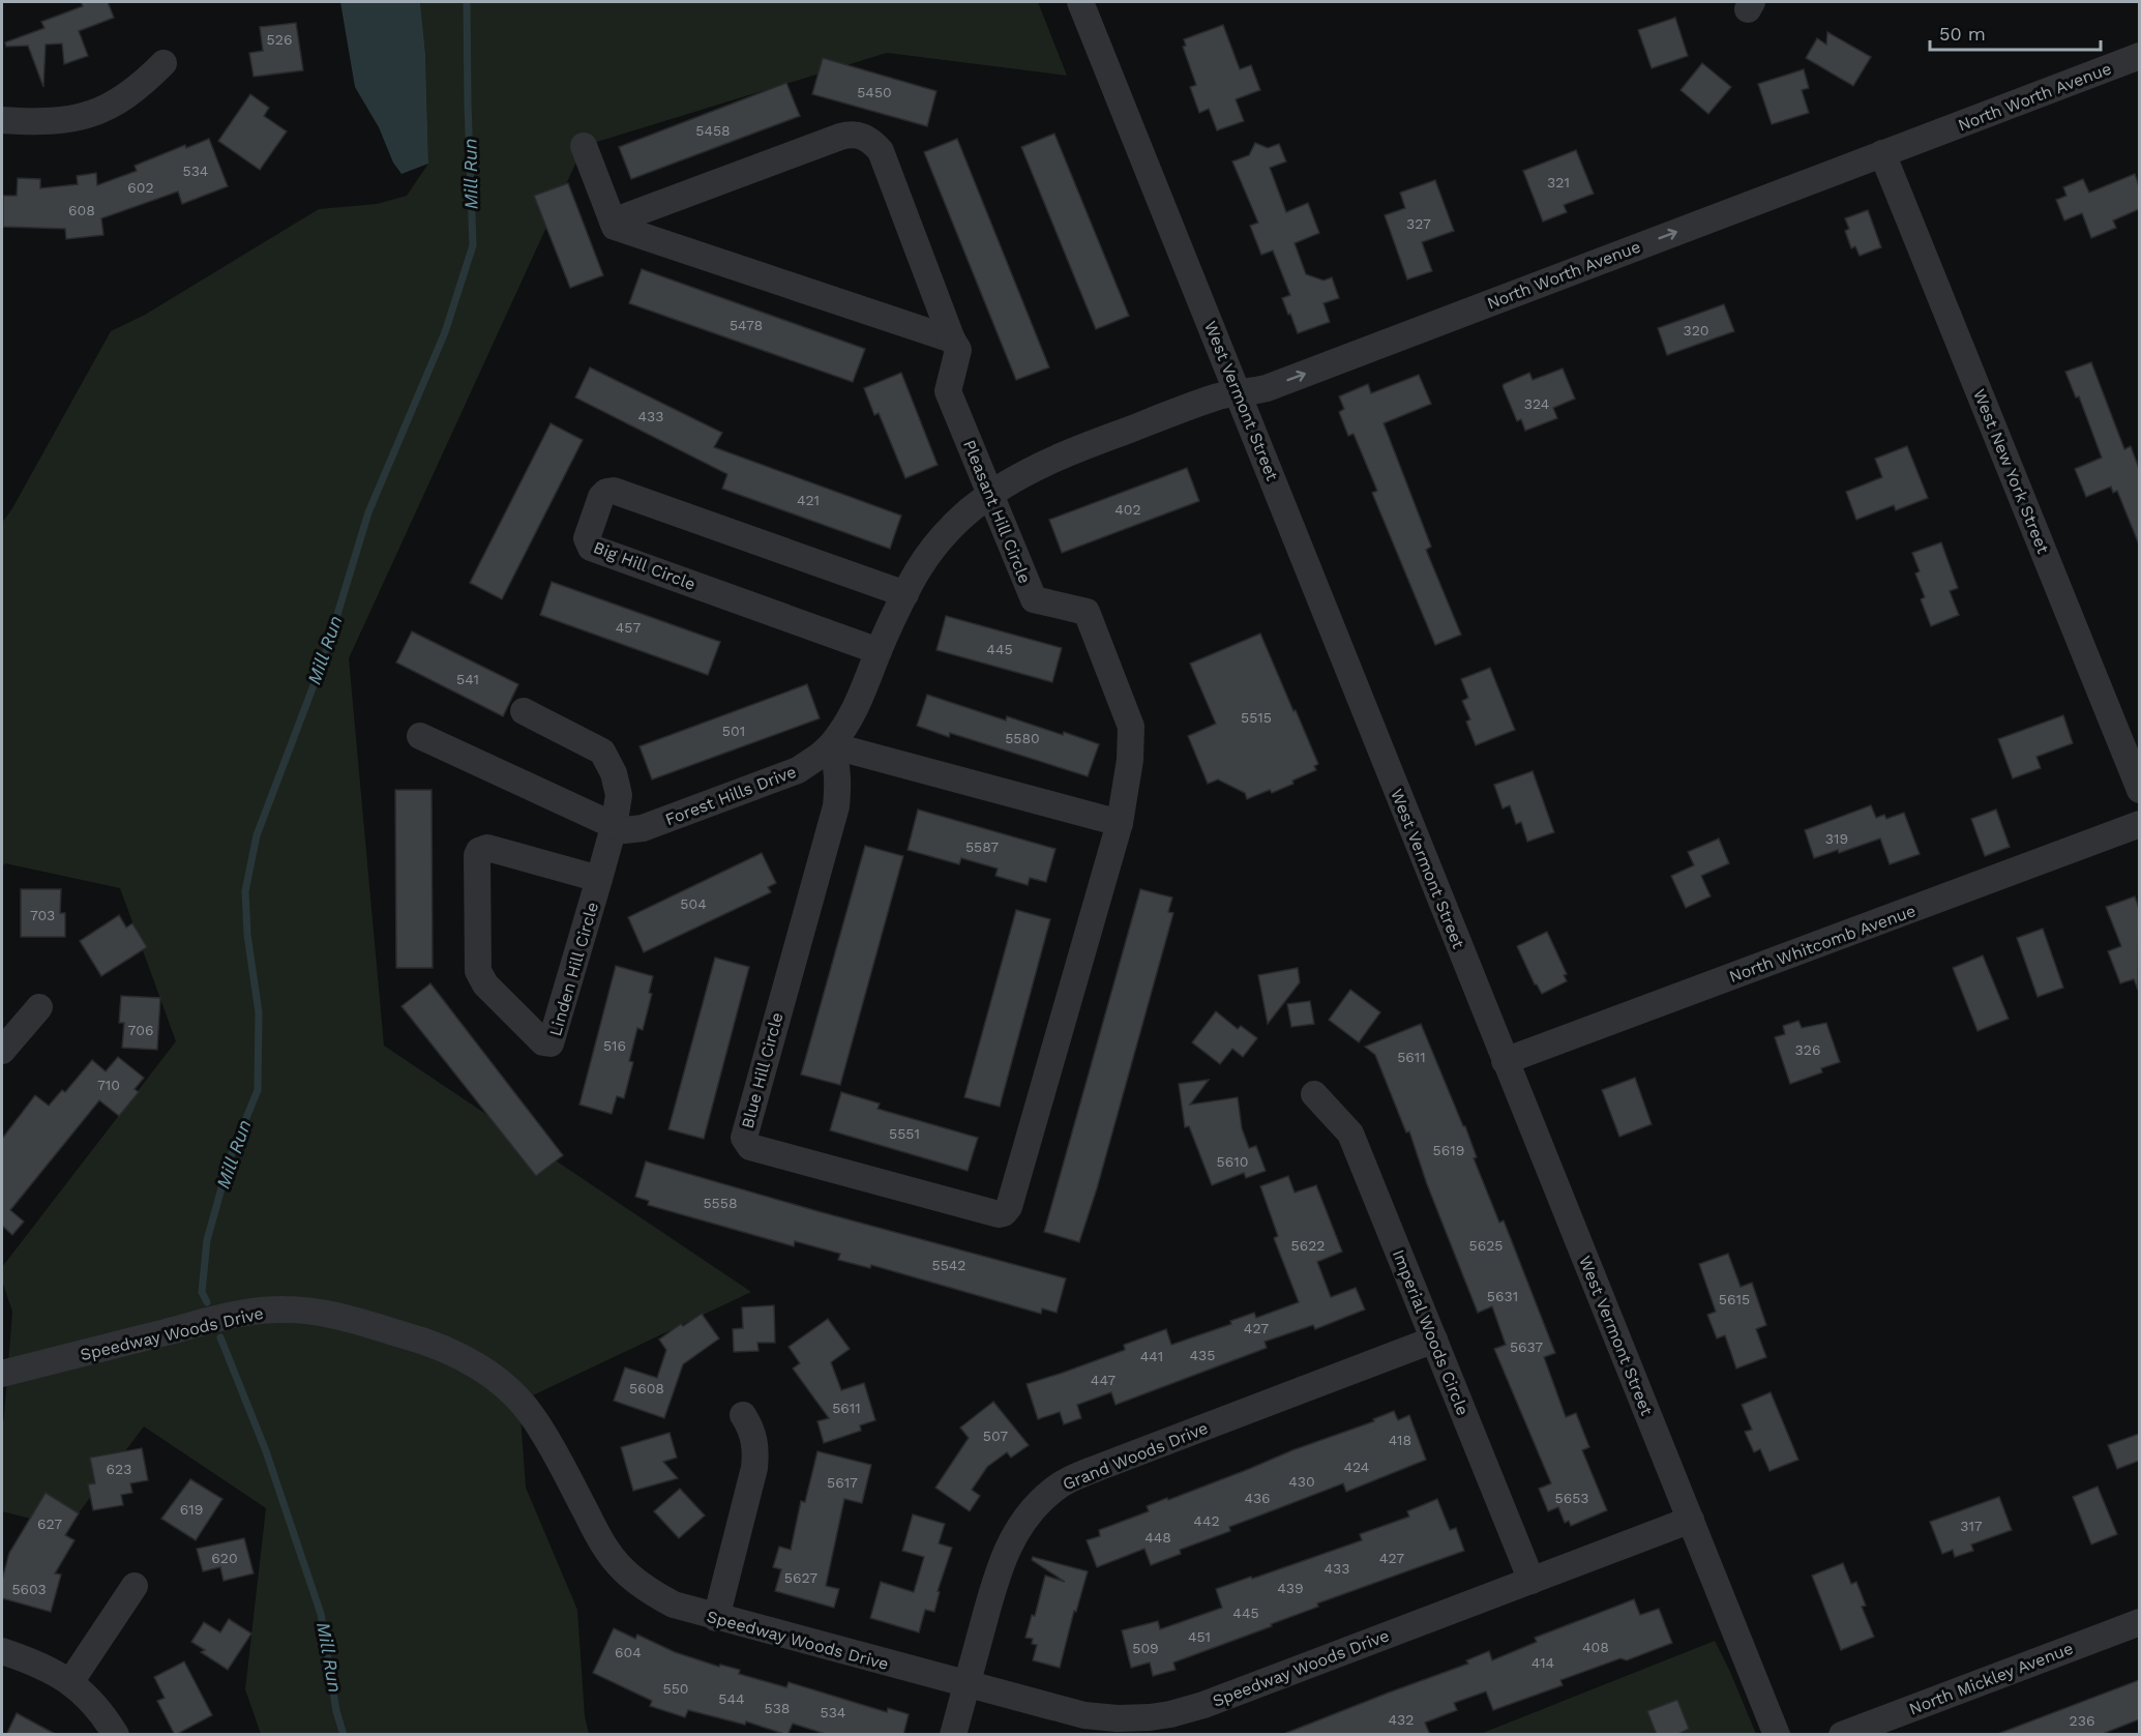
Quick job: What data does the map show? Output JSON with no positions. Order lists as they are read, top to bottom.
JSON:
{
  "streets": {
    "street": [
      "North Worth Avenue",
      "West Vermont Street",
      "West New York Street",
      "Pleasant Hill Circle",
      "Big Hill Circle",
      "Forest Hills Drive",
      "North Whitcomb Avenue",
      "Linden Hill Circle",
      "Blue Hill Circle",
      "Imperial Woods Circle",
      "Speedway Woods Drive",
      "Grand Woods Drive",
      "North Mickley Avenue"
    ]
  },
  "crossings": [
    ["North Worth Avenue", "West Vermont Street"],
    ["North Worth Avenue", "West New York Street"],
    ["North Worth Avenue", "Pleasant Hill Circle"],
    ["West Vermont Street", "North Whitcomb Avenue"],
    ["West Vermont Street", "Speedway Woods Drive"],
    ["Pleasant Hill Circle", "Blue Hill Circle"],
    ["Forest Hills Drive", "Linden Hill Circle"],
    ["Forest Hills Drive", "Blue Hill Circle"],
    ["Imperial Woods Circle", "Speedway Woods Drive"],
    ["Imperial Woods Circle", "Grand Woods Drive"],
    ["Speedway Woods Drive", "Grand Woods Drive"]
  ],
  "one_way": ["North Worth Avenue"],
  "water": ["Mill Run"],
  "house_numbers": [
    "526",
    "5450",
    "5458",
    "534",
    "321",
    "602",
    "608",
    "327",
    "5478",
    "320",
    "324",
    "433",
    "421",
    "402",
    "457",
    "445",
    "541",
    "5515",
    "501",
    "5580",
    "319",
    "5587",
    "504",
    "703",
    "706",
    "516",
    "326",
    "5611",
    "710",
    "5551",
    "5619",
    "5610",
    "5558",
    "5622",
    "5625",
    "5542",
    "5631",
    "5615",
    "427",
    "5637",
    "435",
    "441",
    "447",
    "5608",
    "5611",
    "507",
    "418",
    "424",
    "623",
    "430",
    "5617",
    "436",
    "5653",
    "619",
    "442",
    "627",
    "317",
    "448",
    "620",
    "427",
    "433",
    "5627",
    "439",
    "5603",
    "445",
    "451",
    "408",
    "509",
    "604",
    "414",
    "550",
    "544",
    "538",
    "534",
    "432",
    "236"
  ],
  "scale_bar": "50 m"
}
